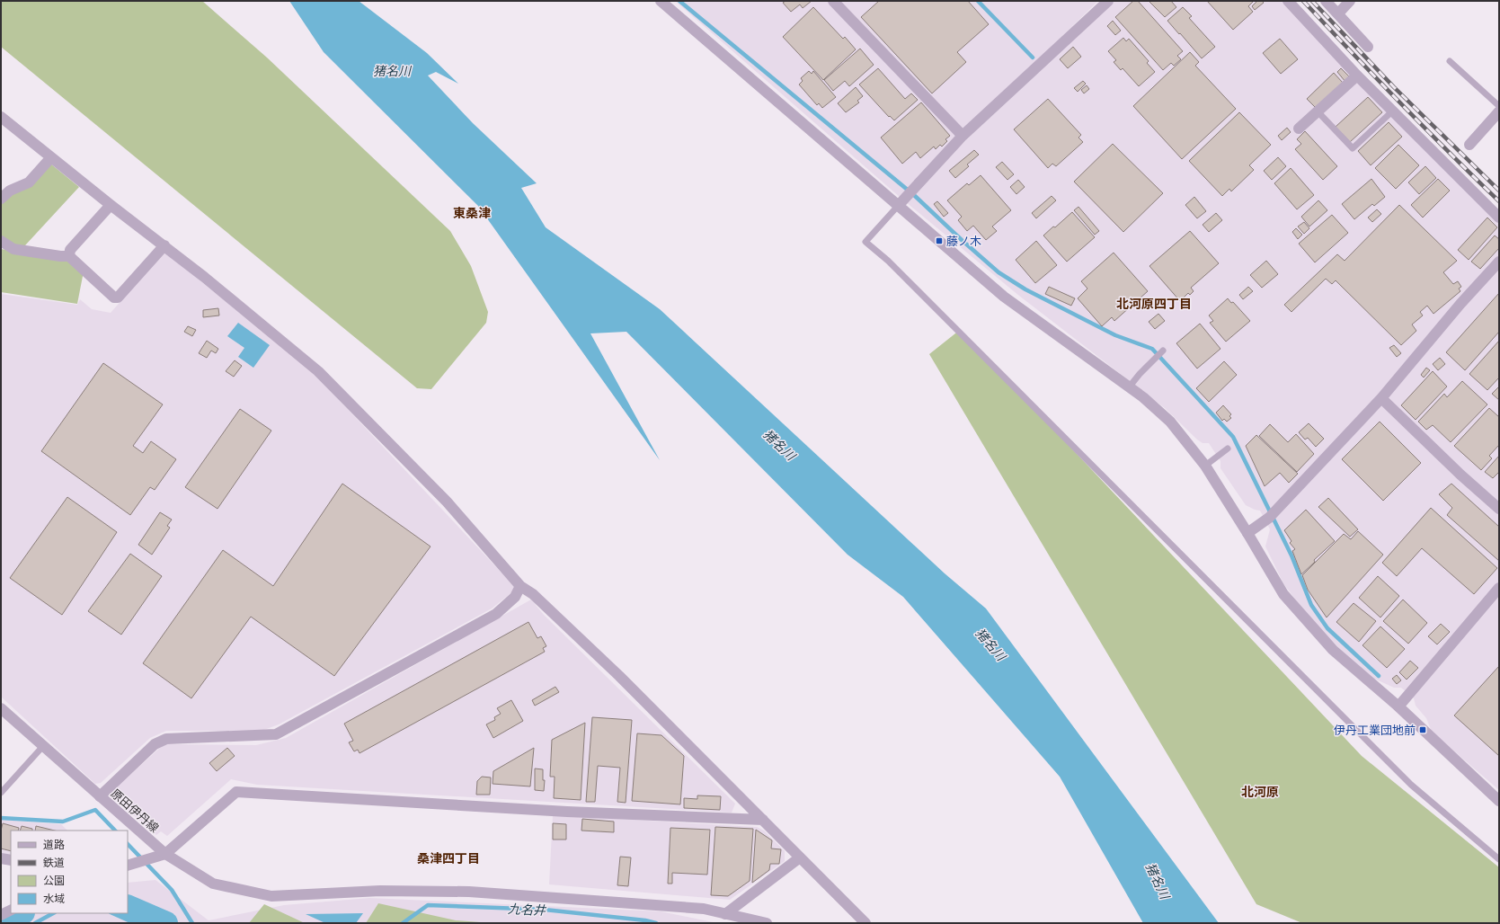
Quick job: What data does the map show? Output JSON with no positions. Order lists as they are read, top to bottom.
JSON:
{
  "streets": {
    "street": ["原田伊丹線"]
  },
  "districts": [
    "東桑津",
    "北河原四丁目",
    "北河原",
    "桑津四丁目"
  ],
  "water": ["猪名川", "九名井"],
  "places": {
    "transit": ["藤ノ木", "伊丹工業団地前"]
  },
  "legend": [
    "道路",
    "鉄道",
    "公園",
    "水域"
  ]
}
